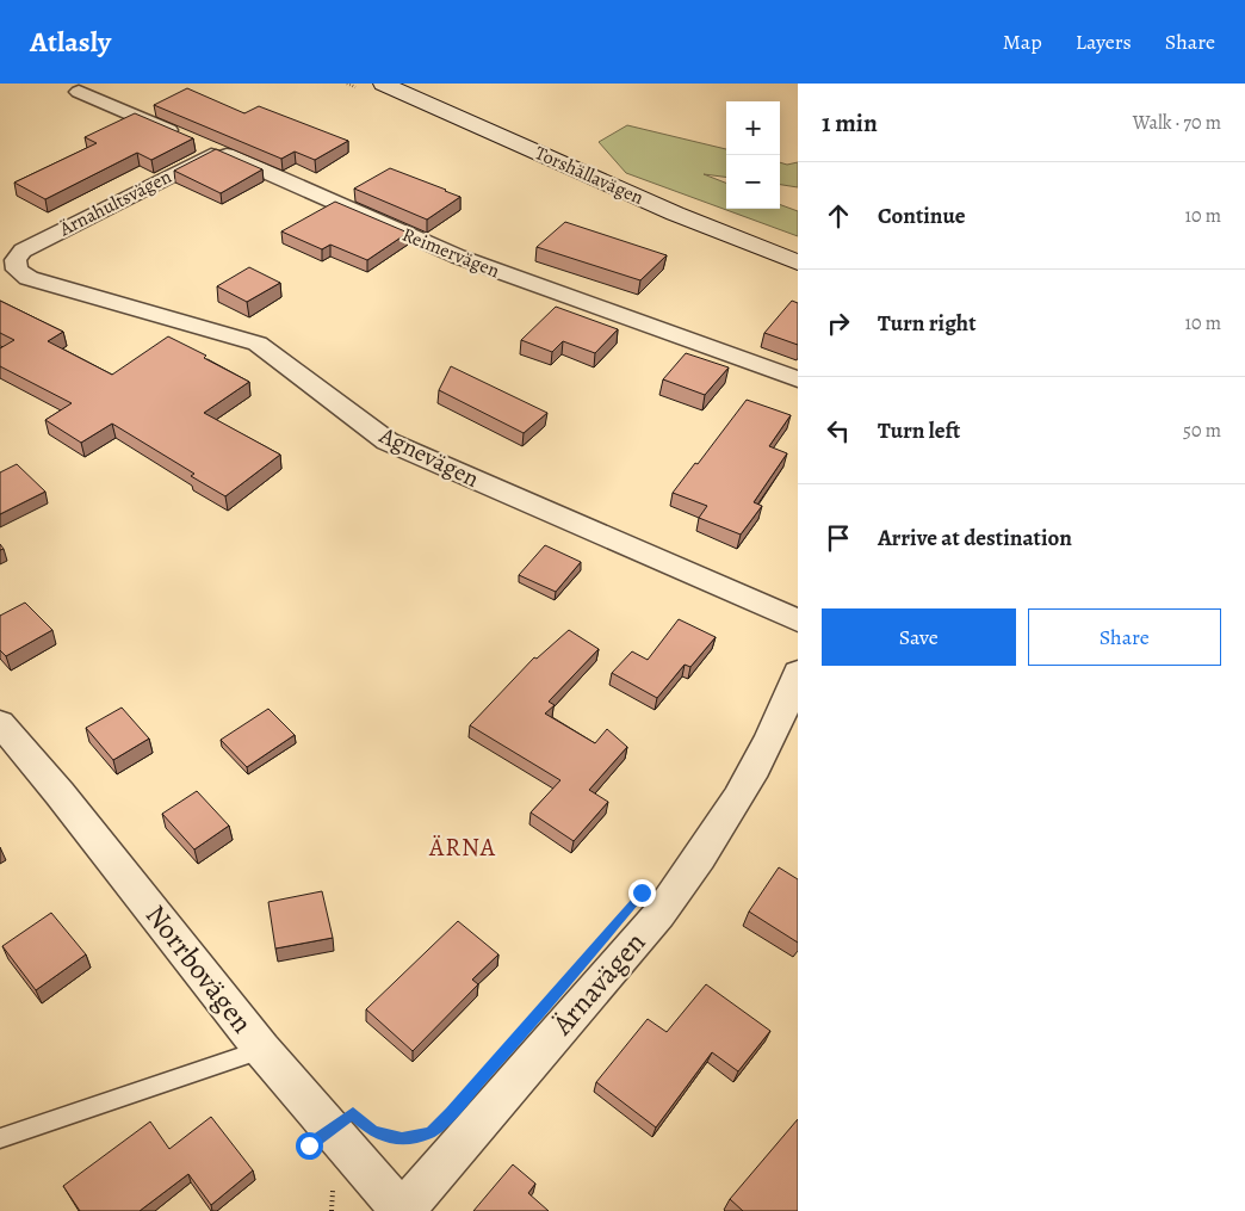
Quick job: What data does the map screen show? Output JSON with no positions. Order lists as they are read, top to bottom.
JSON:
{
  "streets": {
    "main road": ["Torshällavägen"],
    "street": [
      "Ärnahultsvägen",
      "Reimervägen",
      "Agnevägen",
      "Norrbovägen",
      "Ärnavägen"
    ]
  },
  "crossings": [
    ["Ärnahultsvägen", "Reimervägen"],
    ["Ärnahultsvägen", "Agnevägen"],
    ["Norrbovägen", "Ärnavägen"]
  ],
  "districts": ["ÄRNA"],
  "page": {
    "header": "Atlasly",
    "nav": ["Map", "Layers", "Share"],
    "heading": ["1 min", "Walk · 70 m"],
    "map_buttons": ["+", "−"],
    "list": [
      ["Continue", "10 m"],
      ["Turn right", "10 m"],
      ["Turn left", "50 m"],
      "Arrive at destination"
    ],
    "buttons": ["Save", "Share"]
  }
}
